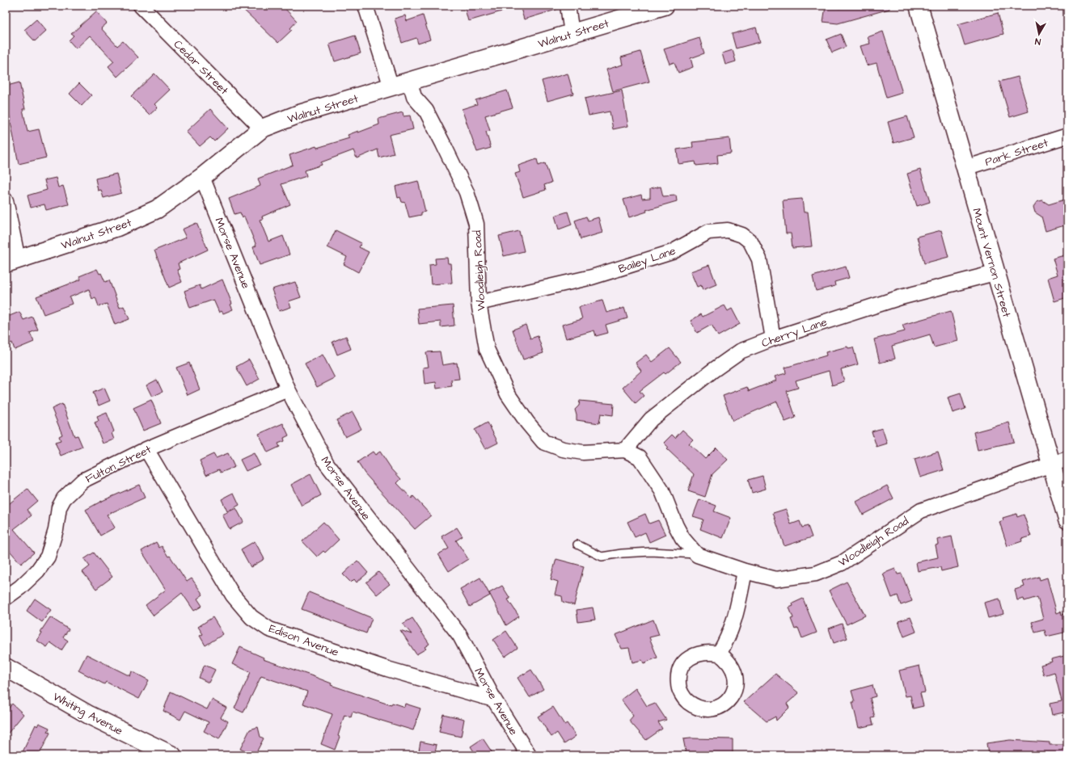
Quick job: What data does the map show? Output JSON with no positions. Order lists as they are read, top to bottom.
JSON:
{
  "streets": {
    "street": [
      "Walnut Street",
      "Cedar Street",
      "Park Street",
      "Morse Avenue",
      "Bailey Lane",
      "Mount Vernon Street",
      "Woodleigh Road",
      "Cherry Lane",
      "Fulton Street",
      "Edison Avenue",
      "Whiting Avenue"
    ]
  },
  "crossings": [
    ["Walnut Street", "Cedar Street"],
    ["Walnut Street", "Morse Avenue"],
    ["Walnut Street", "Woodleigh Road"],
    ["Park Street", "Mount Vernon Street"],
    ["Morse Avenue", "Fulton Street"],
    ["Morse Avenue", "Edison Avenue"],
    ["Bailey Lane", "Woodleigh Road"],
    ["Bailey Lane", "Cherry Lane"],
    ["Mount Vernon Street", "Woodleigh Road"],
    ["Mount Vernon Street", "Cherry Lane"],
    ["Woodleigh Road", "Cherry Lane"],
    ["Fulton Street", "Edison Avenue"]
  ],
  "north": "bottom"
}
